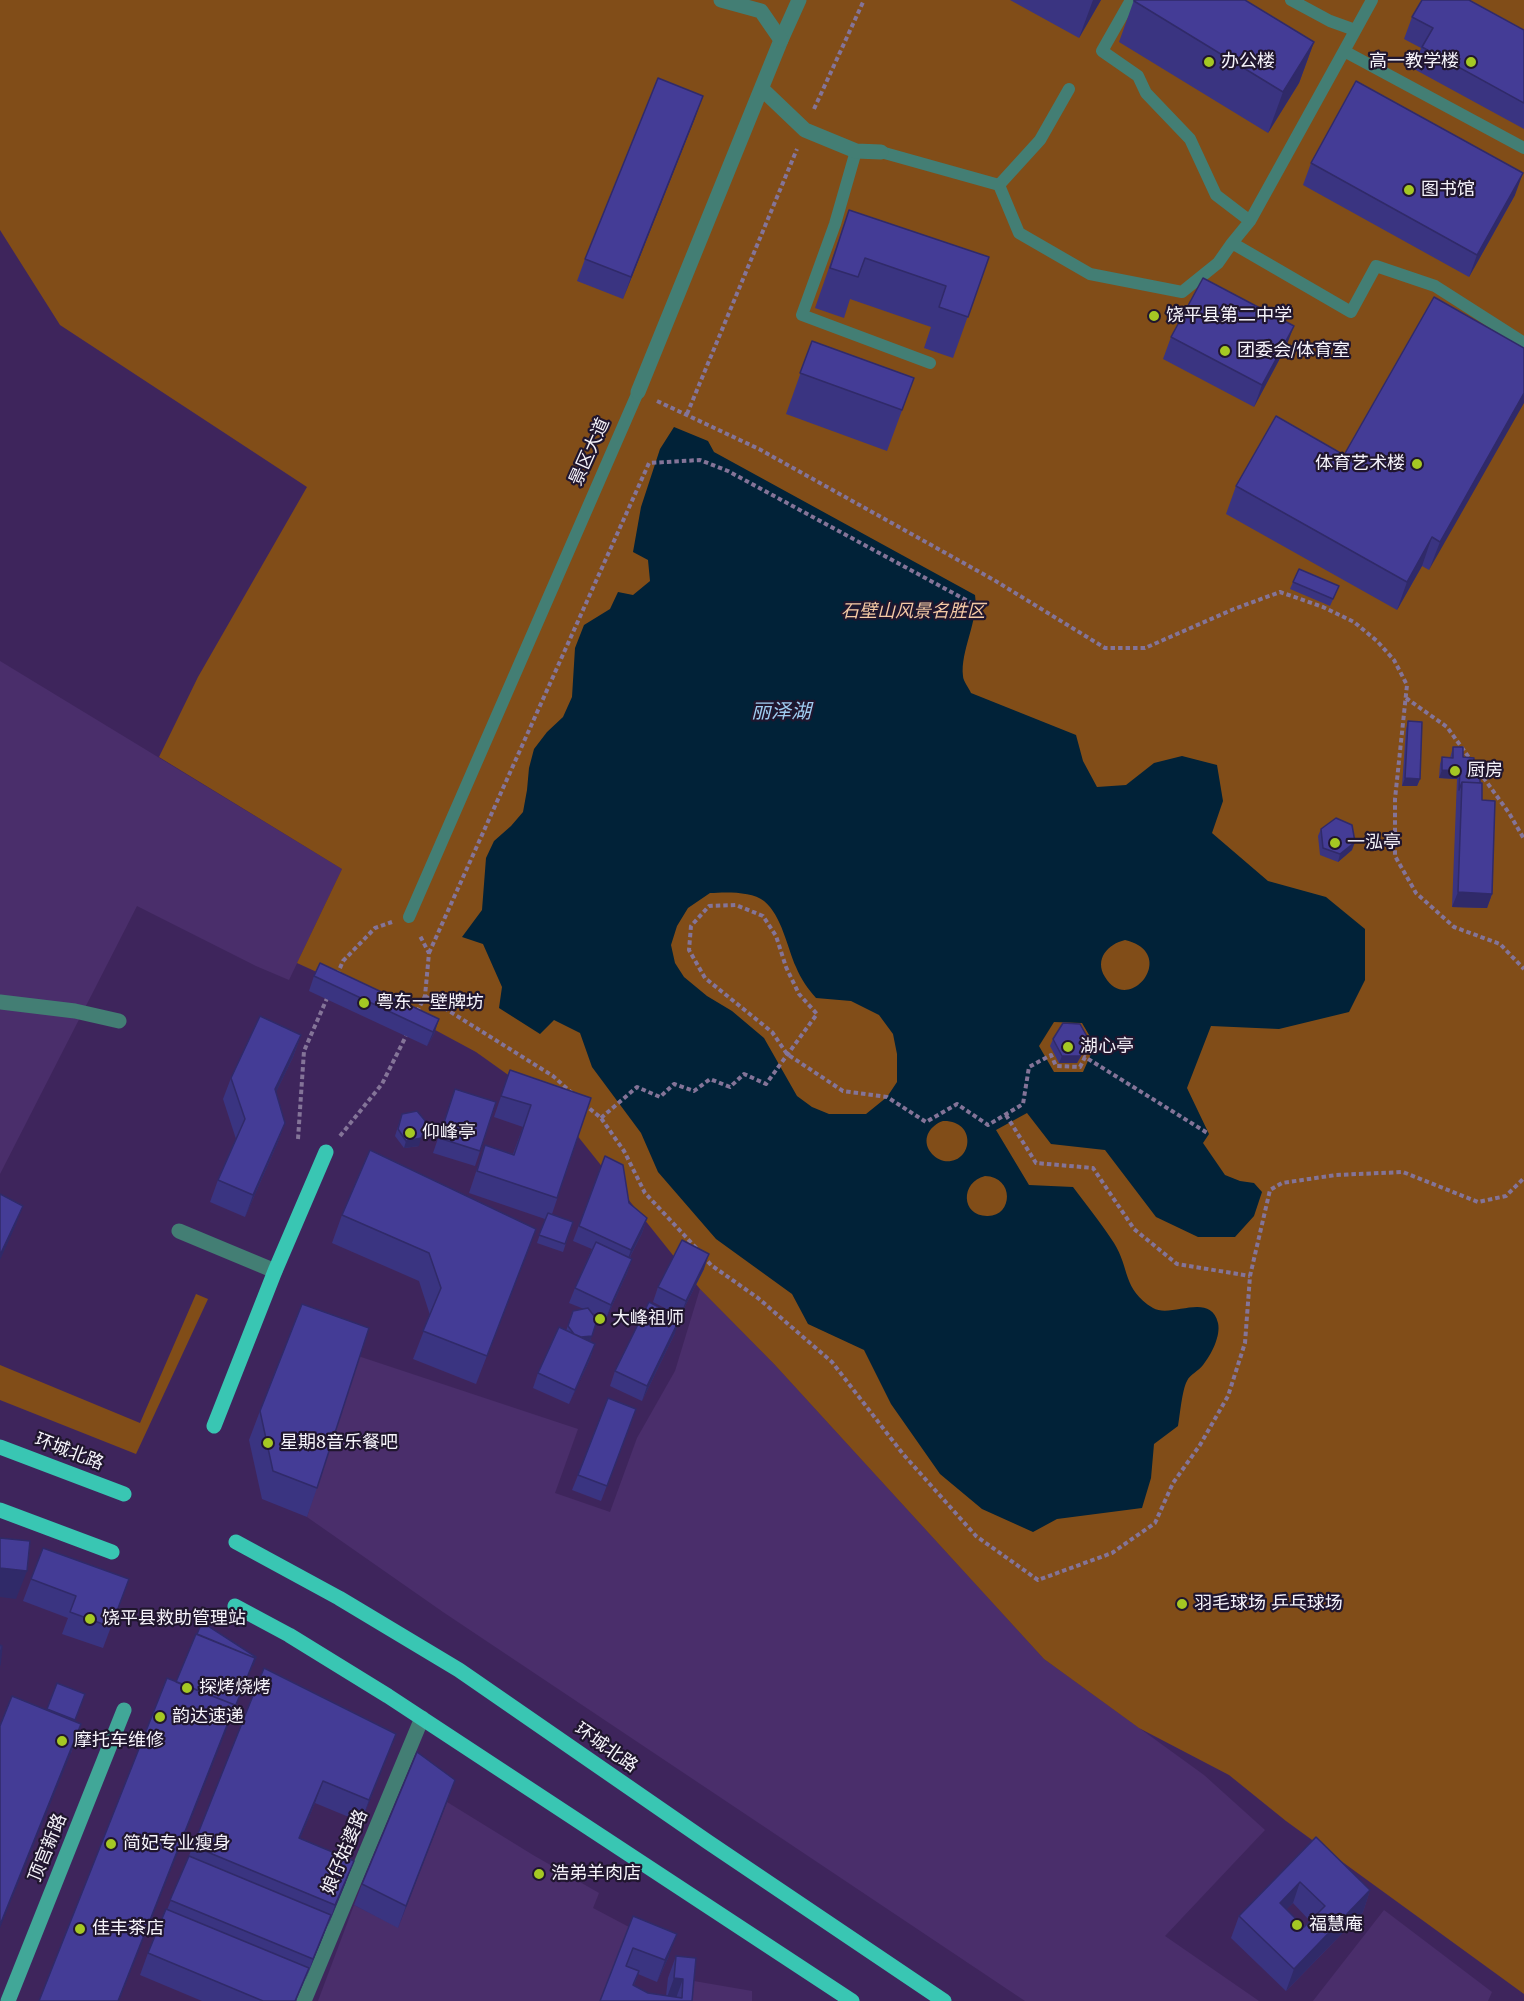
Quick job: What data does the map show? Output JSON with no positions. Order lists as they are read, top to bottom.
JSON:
{
  "streets": {
    "main road": ["环城北路", "顶宫新路"],
    "street": ["景区大道", "娘仔姑婆路"]
  },
  "water": ["丽泽湖"],
  "parks": ["石壁山风景名胜区"],
  "places": [
    "办公楼",
    "高一教学楼",
    "图书馆",
    "饶平县第二中学",
    "团委会/体育室",
    "体育艺术楼",
    "厨房",
    "一泓亭",
    "粤东一壁牌坊",
    "湖心亭",
    "仰峰亭",
    "大峰祖师",
    "星期8音乐餐吧",
    "羽毛球场 乒乓球场",
    "饶平县救助管理站",
    "探烤烧烤",
    "韵达速递",
    "摩托车维修",
    "简妃专业瘦身",
    "浩弟羊肉店",
    "福慧庵",
    "佳丰茶店"
  ]
}
